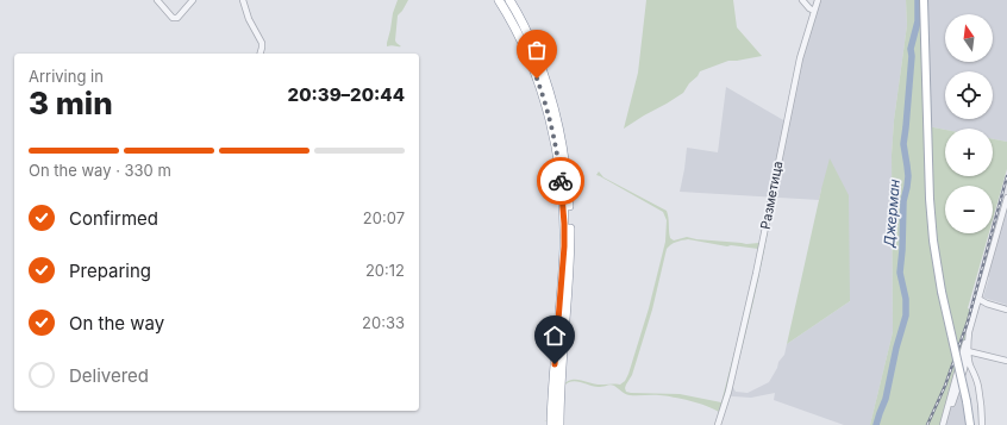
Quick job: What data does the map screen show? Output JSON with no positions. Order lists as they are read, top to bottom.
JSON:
{
  "streets": {
    "street": ["Разметица"]
  },
  "water": ["Джерман"],
  "north": "top",
  "page": {
    "map_buttons": ["+", "−"],
    "heading": ["3 min", "Arriving in", "20:39–20:44"],
    "bar": "On the way · 330 m",
    "list": [
      ["Confirmed", "20:07"],
      ["Preparing", "20:12"],
      ["On the way", "20:33"],
      "Delivered"
    ]
  }
}
